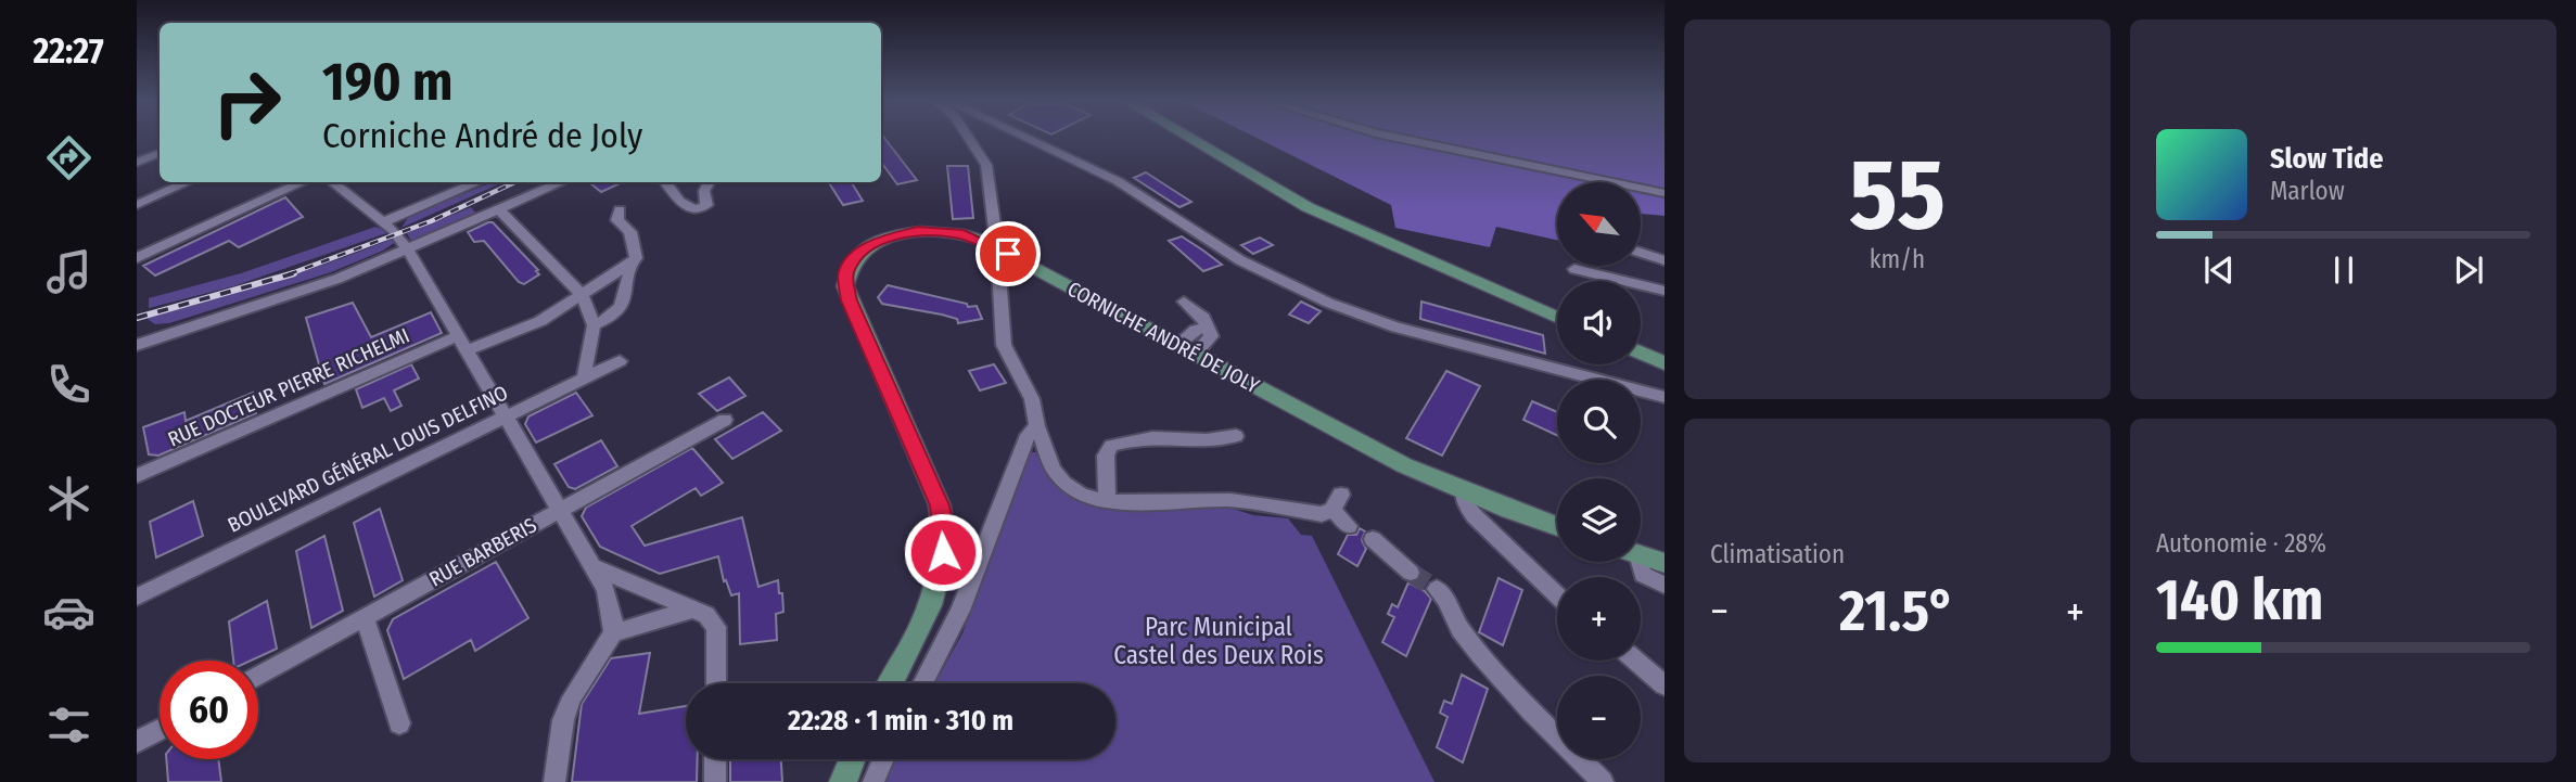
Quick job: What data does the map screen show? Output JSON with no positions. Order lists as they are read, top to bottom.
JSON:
{
  "streets": {
    "main road": ["CORNICHE ANDRÉ DE JOLY"],
    "street": ["RUE DOCTEUR PIERRE RICHELMI", "BOULEVARD GÉNÉRAL LOUIS DELFINO", "RUE BARBERIS"]
  },
  "parks": ["Parc Municipal Castel des Deux Rois"],
  "north": "top left",
  "page": {
    "tabs": "22:27",
    "tile": [
      ["55", "km/h"],
      "Climatisation",
      ["Autonomie · 28%", "140 km"]
    ],
    "turn": ["190 m", "Corniche André de Joly"],
    "song": ["Slow Tide", "Marlow"],
    "map_buttons": ["+", "−"],
    "heat": ["−", "21.5°", "+"],
    "limit": "60",
    "trip": "22:28 · 1 min · 310 m"
  }
}
